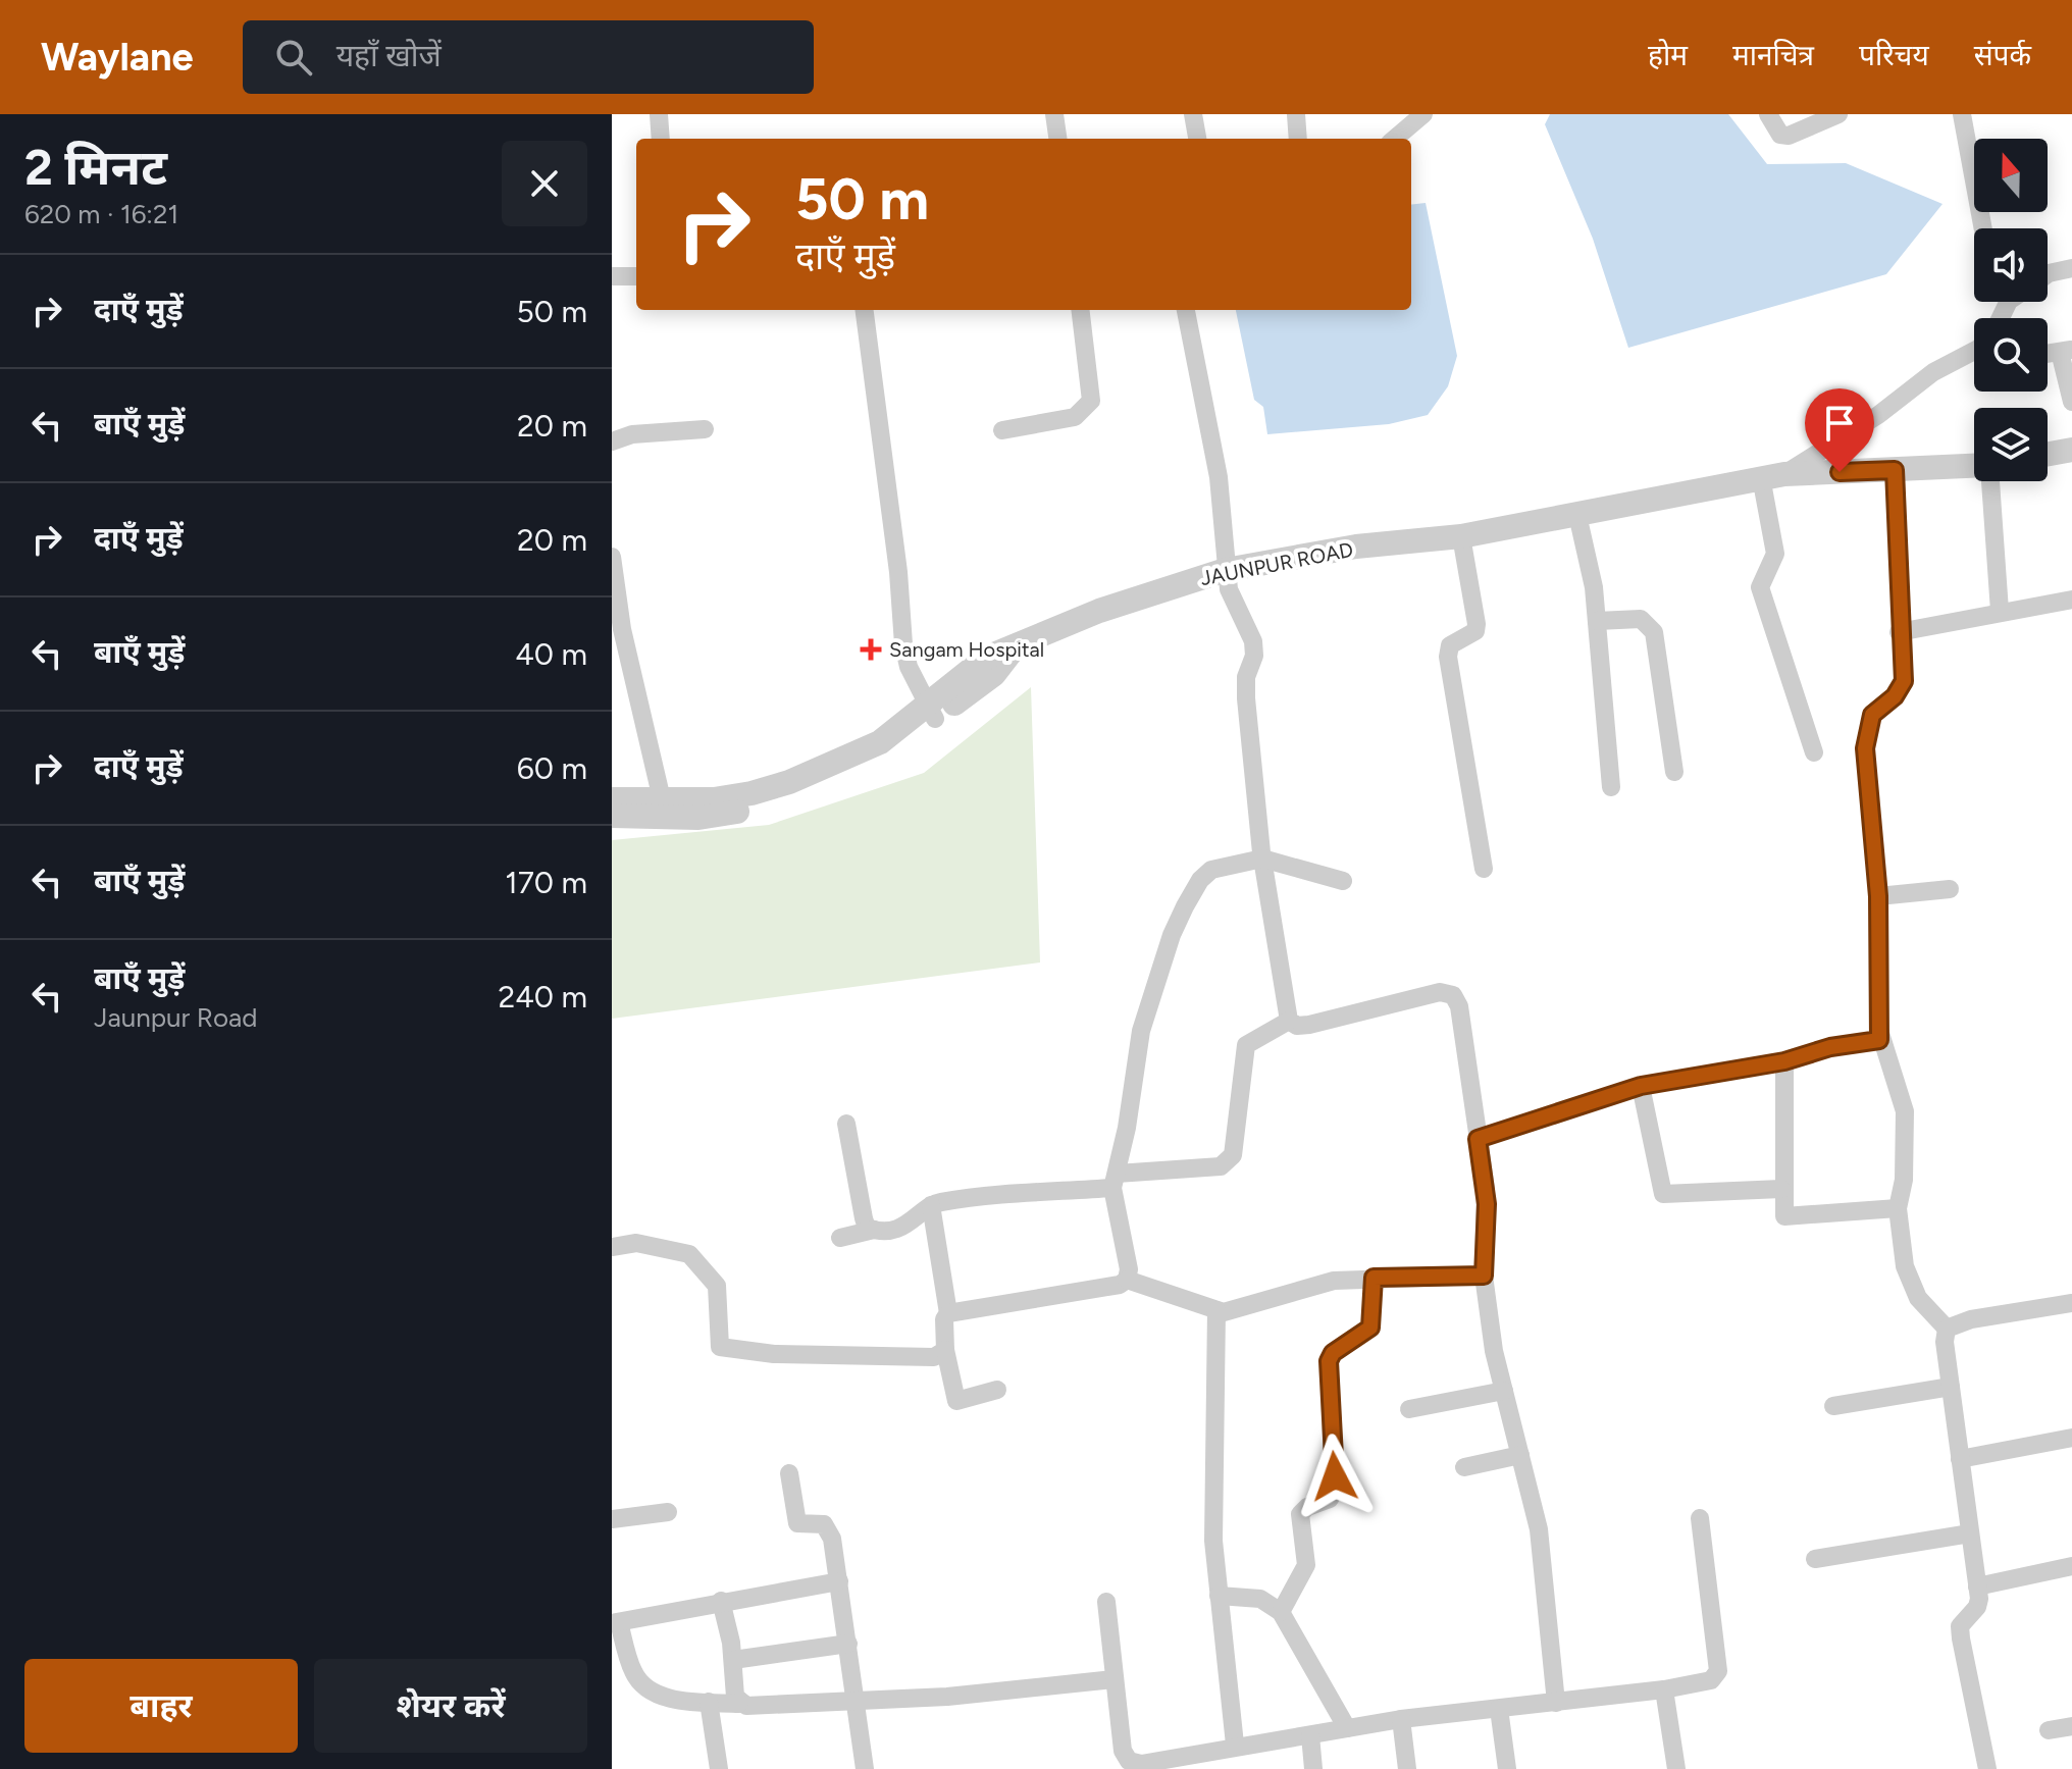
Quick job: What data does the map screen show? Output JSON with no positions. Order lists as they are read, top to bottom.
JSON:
{
  "streets": {
    "street": ["JAUNPUR ROAD"]
  },
  "places": {
    "health": ["Sangam Hospital"]
  },
  "north": "top",
  "page": {
    "header": "Waylane",
    "search": "यहाँ खोजें",
    "nav": [
      "होम",
      "मानचित्र",
      "परिचय",
      "संपर्क"
    ],
    "heading": ["2 मिनट", "620 m · 16:21"],
    "turn": ["50 m", "दाएँ मुड़ें"],
    "list": [
      {
        "name": "दाएँ मुड़ें",
        "value": "50 m"
      },
      {
        "name": "बाएँ मुड़ें",
        "value": "20 m"
      },
      {
        "name": "दाएँ मुड़ें",
        "value": "20 m"
      },
      {
        "name": "बाएँ मुड़ें",
        "value": "40 m"
      },
      {
        "name": "दाएँ मुड़ें",
        "value": "60 m"
      },
      {
        "name": "बाएँ मुड़ें",
        "value": "170 m"
      },
      {
        "name": "बाएँ मुड़ें",
        "note": "Jaunpur Road",
        "value": "240 m"
      }
    ],
    "buttons": ["बाहर", "शेयर करें"]
  }
}
